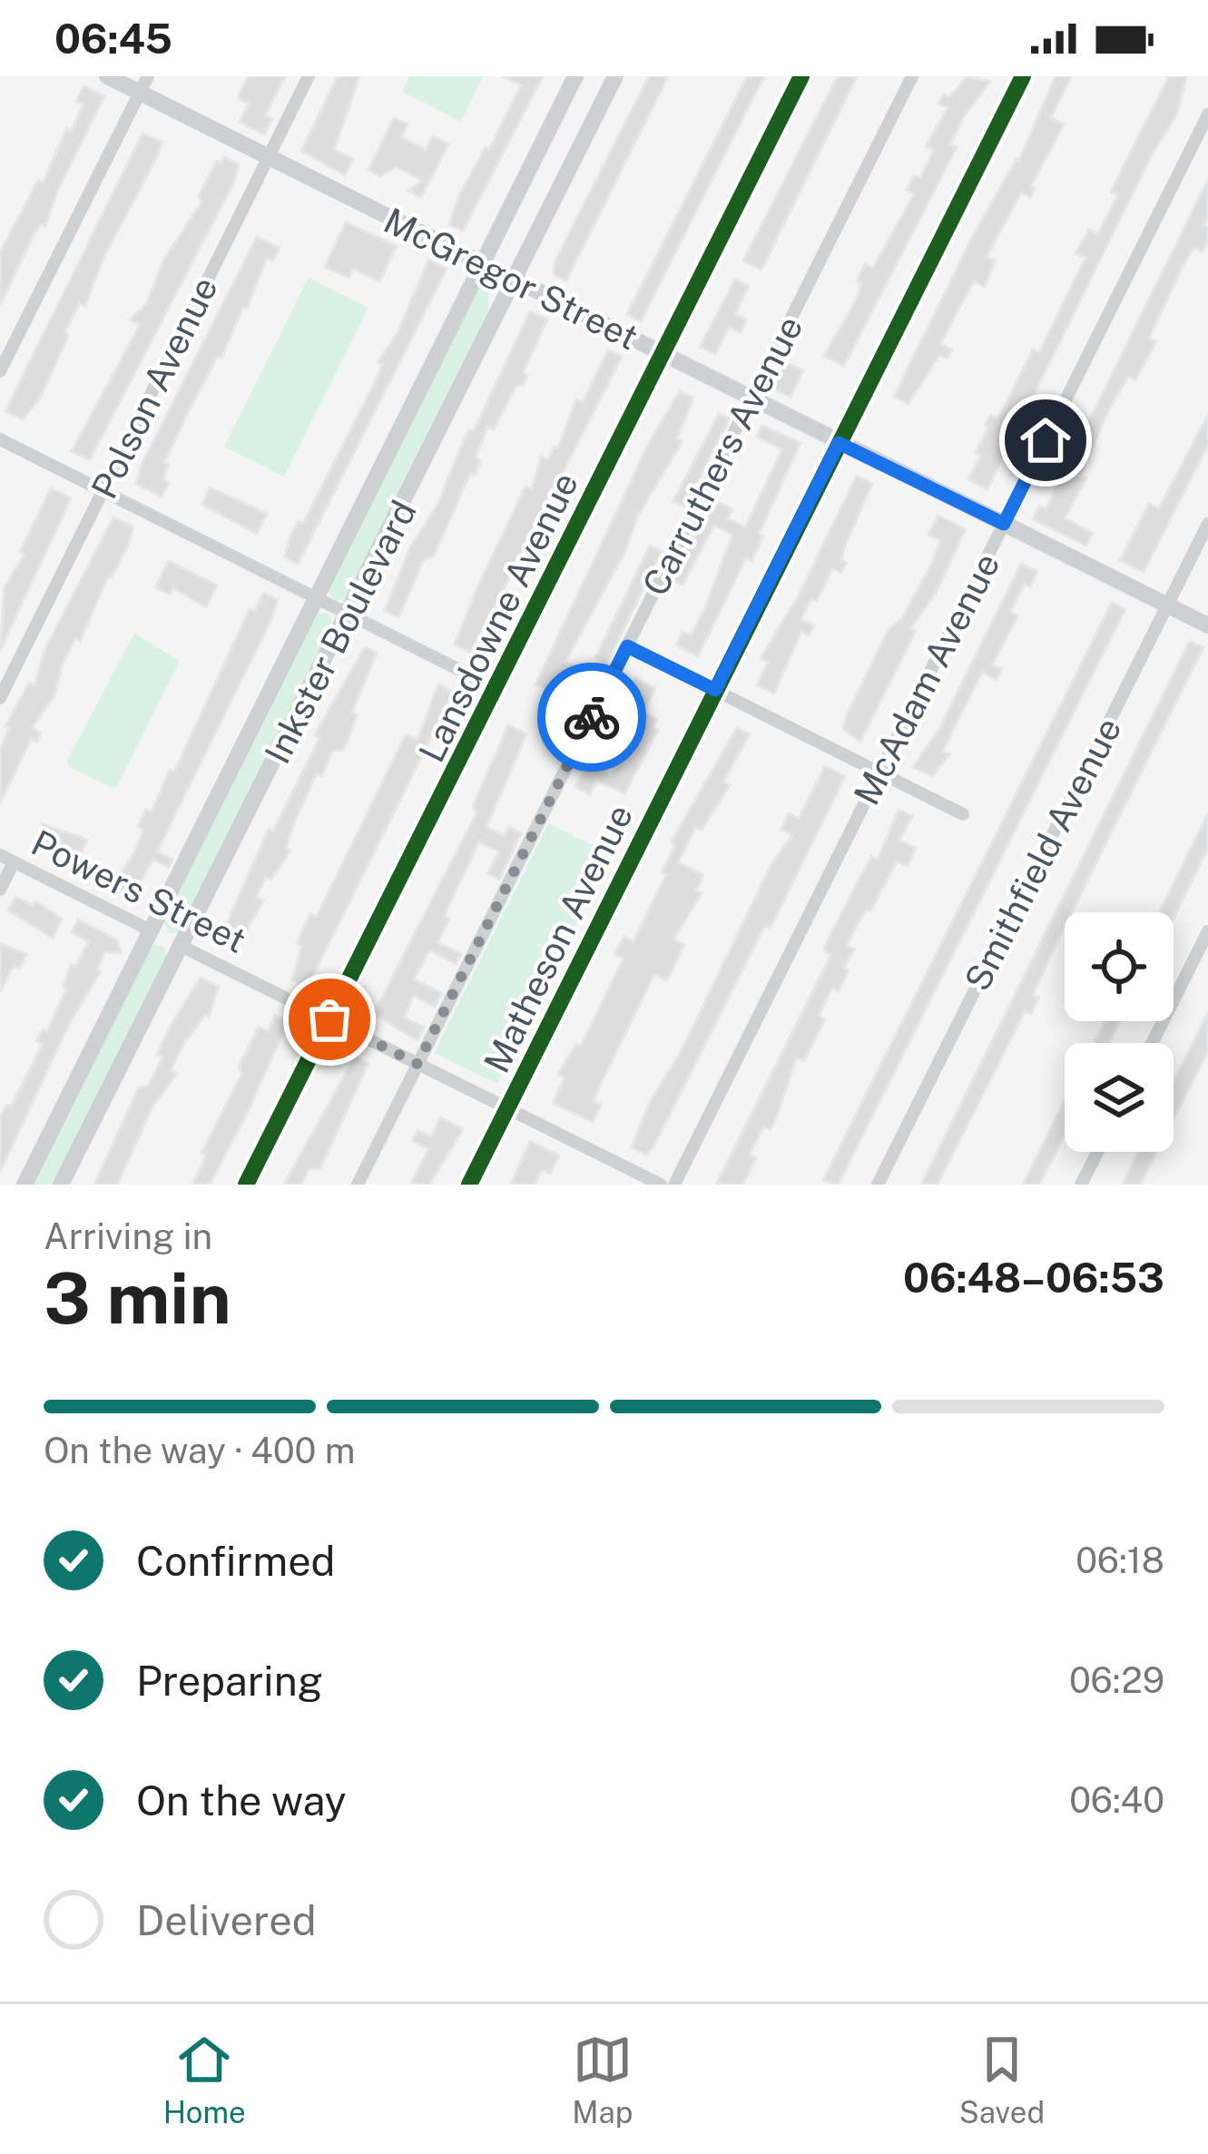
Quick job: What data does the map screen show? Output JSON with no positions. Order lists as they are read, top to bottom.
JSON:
{
  "streets": {
    "main road": ["McGregor Street", "Inkster Boulevard"],
    "street": [
      "Polson Avenue",
      "Carruthers Avenue",
      "Lansdowne Avenue",
      "McAdam Avenue",
      "Smithfield Avenue",
      "Powers Street",
      "Matheson Avenue"
    ]
  },
  "crossings": [
    ["McGregor Street", "Polson Avenue"],
    ["McGregor Street", "Carruthers Avenue"],
    ["McGregor Street", "Lansdowne Avenue"],
    ["McGregor Street", "Inkster Boulevard"],
    ["McGregor Street", "McAdam Avenue"],
    ["McGregor Street", "Smithfield Avenue"],
    ["McGregor Street", "Matheson Avenue"],
    ["Carruthers Avenue", "Powers Street"],
    ["Lansdowne Avenue", "Powers Street"],
    ["Inkster Boulevard", "Powers Street"],
    ["Powers Street", "Matheson Avenue"]
  ],
  "page": {
    "status": "06:45",
    "heading": ["3 min", "Arriving in", "06:48–06:53"],
    "bar": "On the way · 400 m",
    "list": [
      ["Confirmed", "06:18"],
      ["Preparing", "06:29"],
      ["On the way", "06:40"],
      "Delivered"
    ],
    "tabs": ["Home", "Map", "Saved"]
  }
}
